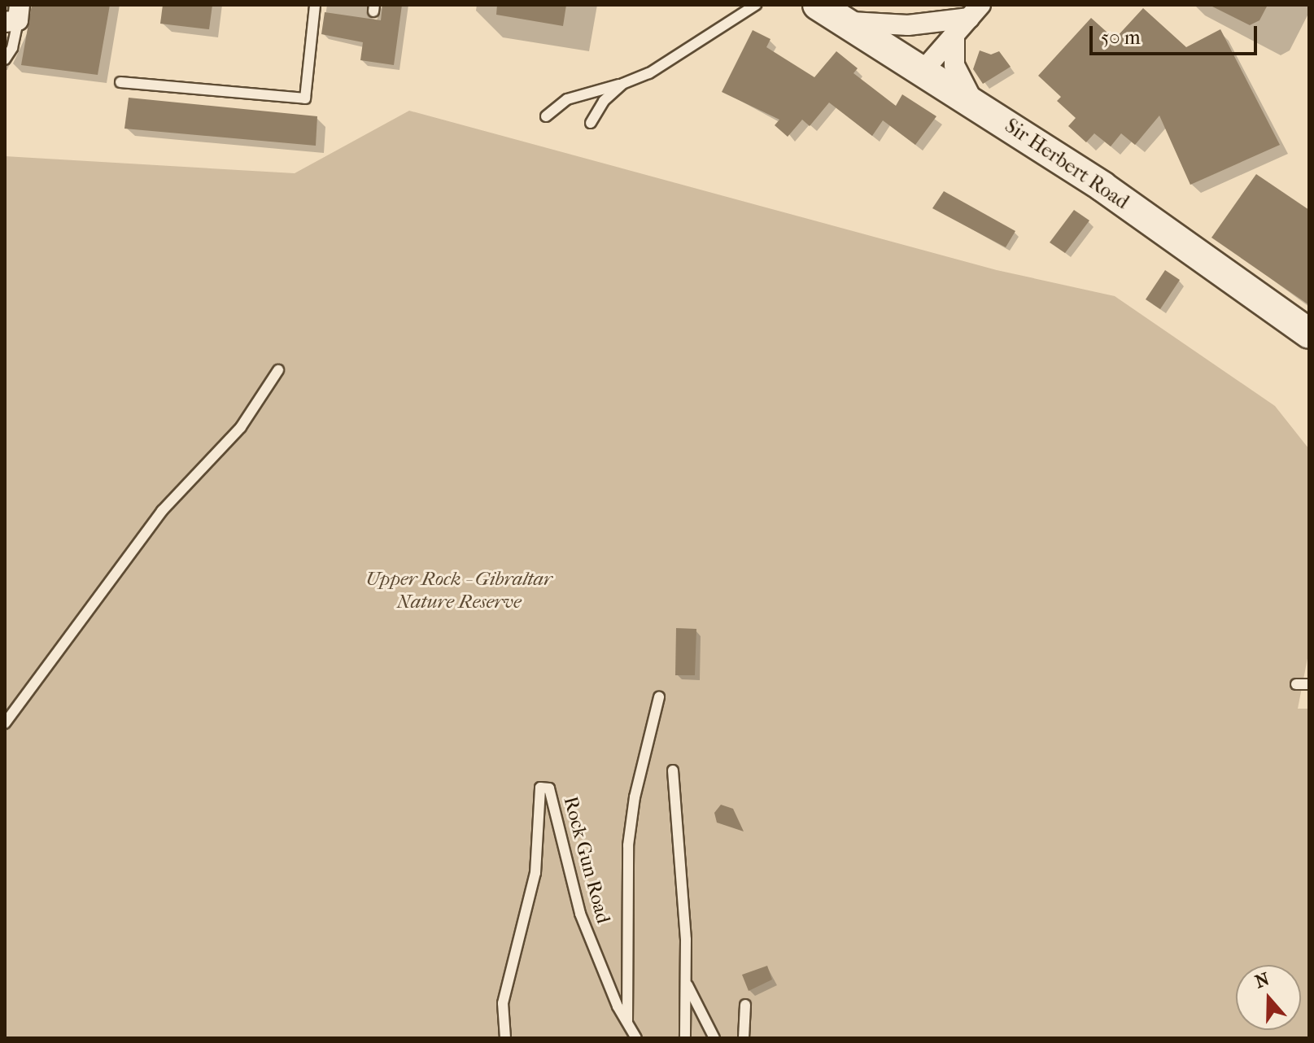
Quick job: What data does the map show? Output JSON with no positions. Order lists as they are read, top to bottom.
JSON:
{
  "streets": {
    "main road": ["Sir Herbert Road"],
    "lane": ["Rock Gun Road"]
  },
  "parks": ["Upper Rock - Gibraltar Nature Reserve"],
  "scale_bar": "50 m",
  "north": "top"
}
